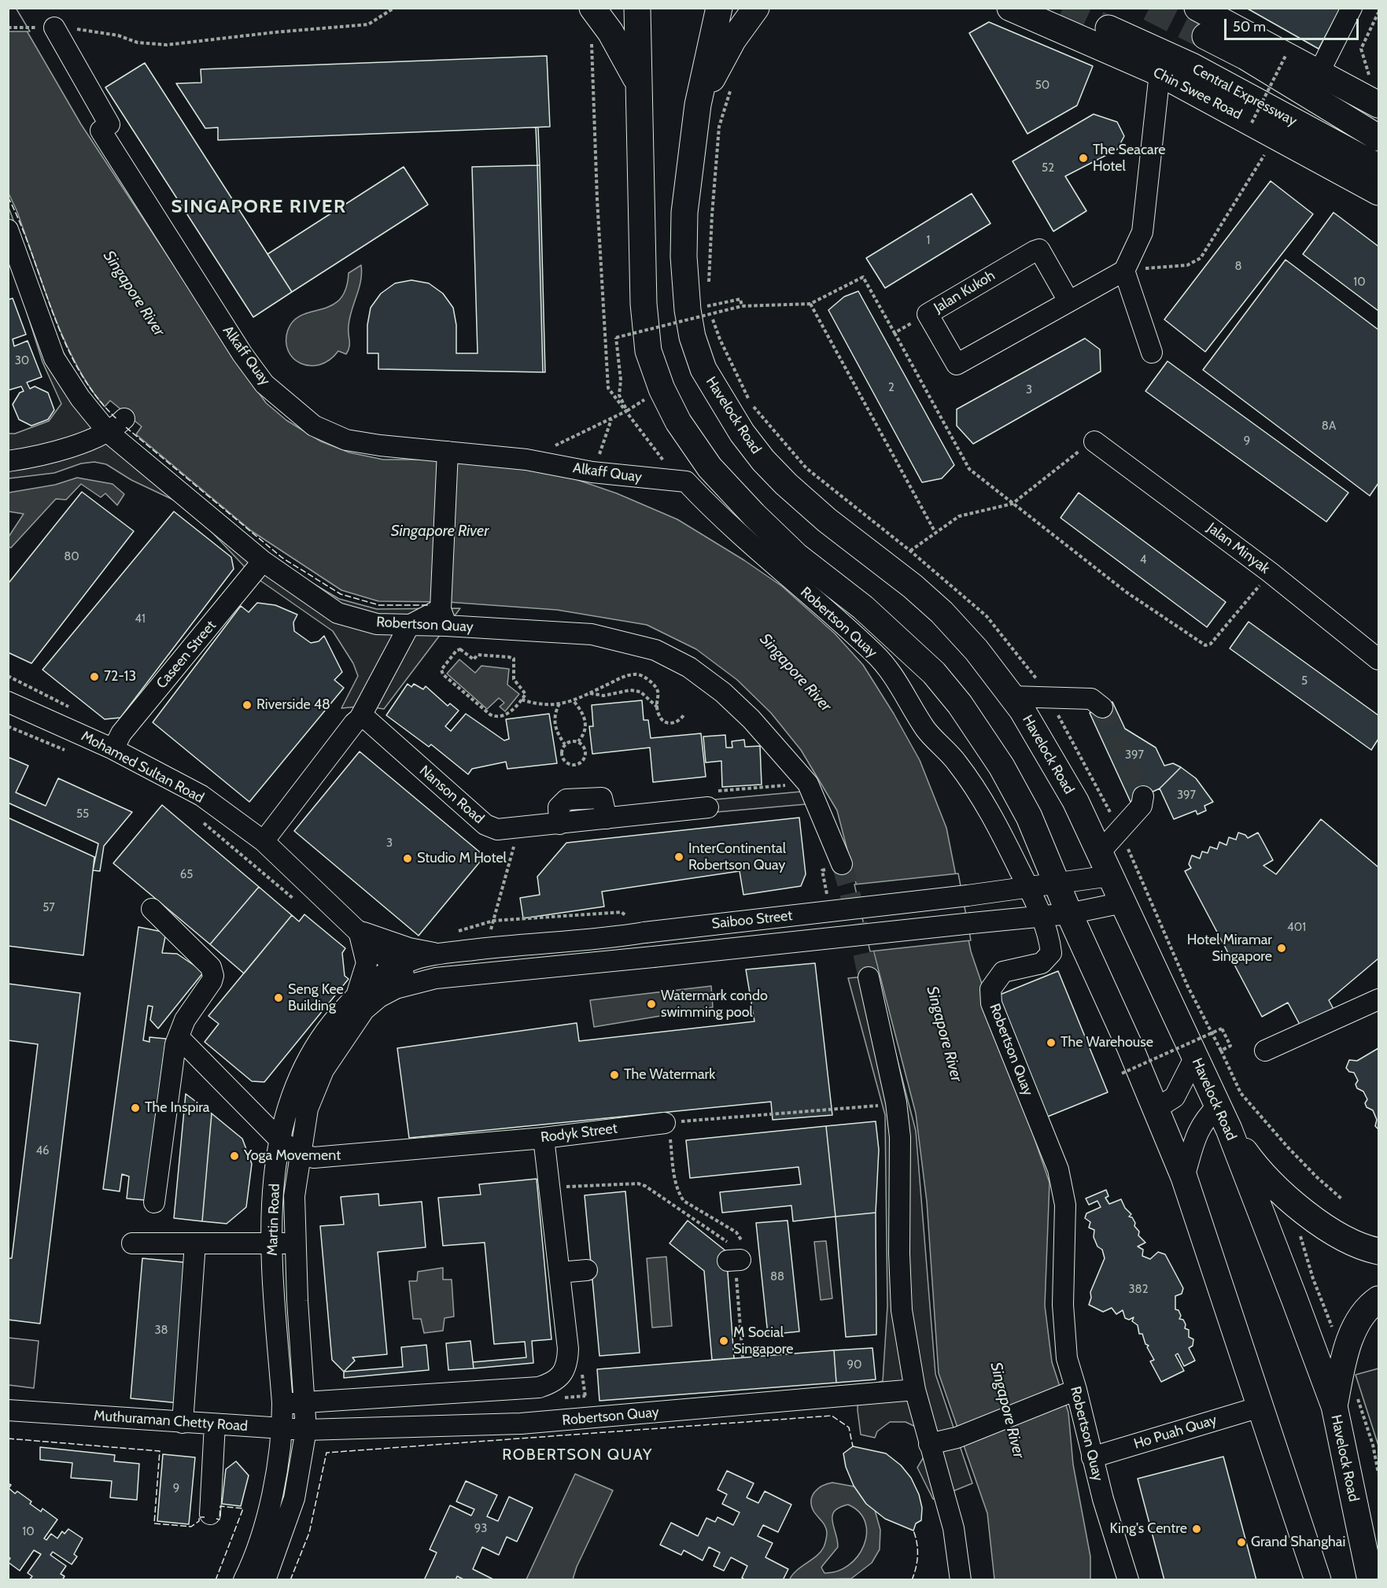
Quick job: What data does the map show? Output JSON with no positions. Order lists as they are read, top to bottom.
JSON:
{
  "streets": {
    "main road": ["Chin Swee Road", "Central Expressway", "Havelock Road"],
    "street": [
      "Jalan Kukoh",
      "Alkaff Quay",
      "Jalan Minyak",
      "Robertson Quay",
      "Caseen Street",
      "Mohamed Sultan Road",
      "Nanson Road",
      "Saiboo Street",
      "Rodyk Street",
      "Martin Road",
      "Muthuraman Chetty Road",
      "Ho Puah Quay"
    ]
  },
  "crossings": [
    ["Alkaff Quay", "Robertson Quay"],
    ["Havelock Road", "Saiboo Street"],
    ["Robertson Quay", "Caseen Street"],
    ["Robertson Quay", "Saiboo Street"],
    ["Robertson Quay", "Martin Road"],
    ["Robertson Quay", "Muthuraman Chetty Road"],
    ["Robertson Quay", "Ho Puah Quay"],
    ["Caseen Street", "Mohamed Sultan Road"],
    ["Mohamed Sultan Road", "Saiboo Street"],
    ["Mohamed Sultan Road", "Martin Road"],
    ["Saiboo Street", "Martin Road"],
    ["Rodyk Street", "Martin Road"],
    ["Martin Road", "Muthuraman Chetty Road"]
  ],
  "districts": ["SINGAPORE RIVER", "ROBERTSON QUAY"],
  "water": ["Singapore River"],
  "places": [
    "The Seacare Hotel",
    "72-13",
    "Riverside 48",
    "InterContinental Robertson Quay",
    "Studio M Hotel",
    "Hotel Miramar Singapore",
    "Seng Kee Building",
    "Watermark condo swimming pool",
    "The Warehouse",
    "The Watermark",
    "The Inspira",
    "Yoga Movement",
    "M Social Singapore",
    "King's Centre",
    "Grand Shanghai"
  ],
  "house_numbers": [
    "50",
    "52",
    "1",
    "8",
    "10",
    "30",
    "2",
    "3",
    "8A",
    "9",
    "80",
    "4",
    "41",
    "5",
    "397",
    "397",
    "55",
    "3",
    "65",
    "57",
    "401",
    "46",
    "88",
    "382",
    "38",
    "90",
    "9",
    "93",
    "10"
  ],
  "scale_bar": "50 m"
}
